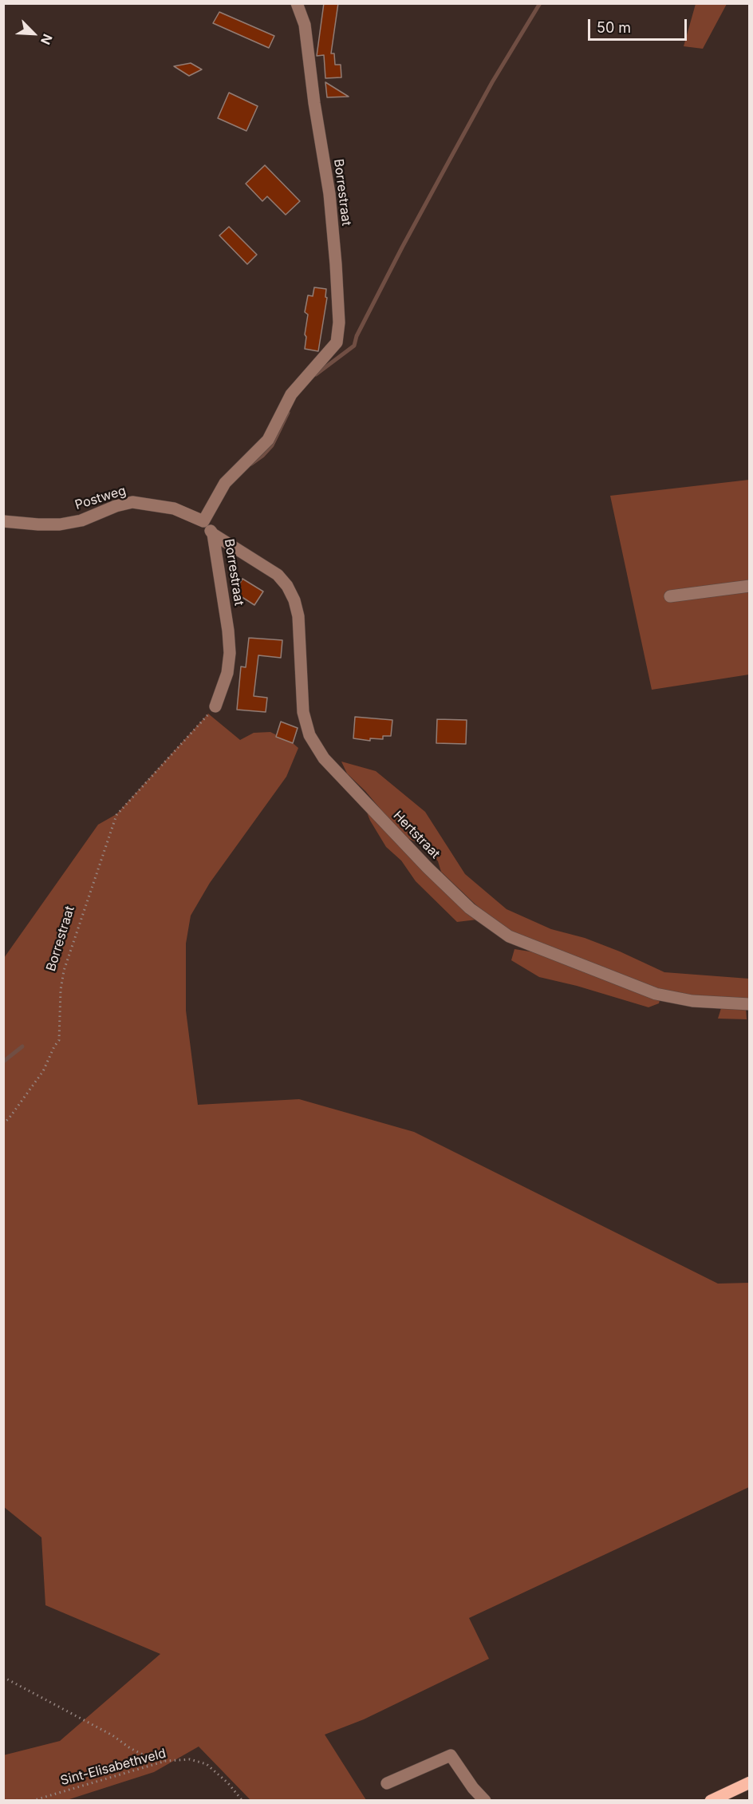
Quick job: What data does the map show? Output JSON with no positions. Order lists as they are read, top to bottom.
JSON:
{
  "streets": {
    "street": ["Borrestraat", "Postweg", "Hertstraat"],
    "path": ["Sint-Elisabethveld"]
  },
  "crossings": [
    ["Borrestraat", "Postweg"],
    ["Borrestraat", "Hertstraat"]
  ],
  "scale_bar": "50 m",
  "north": "bottom right"
}
